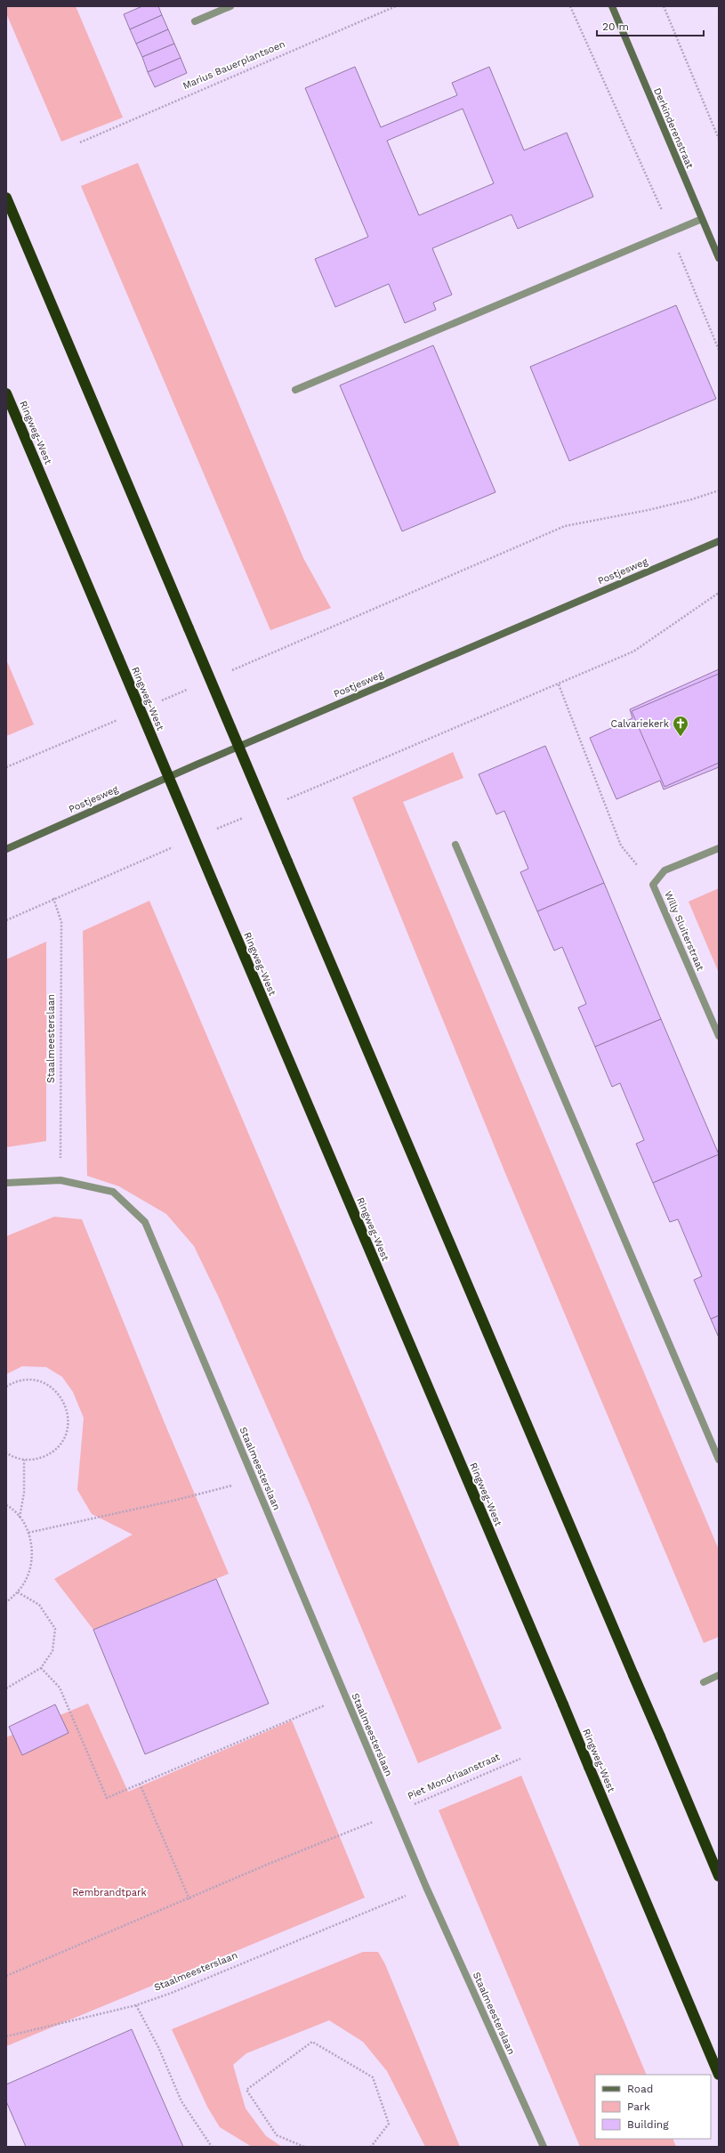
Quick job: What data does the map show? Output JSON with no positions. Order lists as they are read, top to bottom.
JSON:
{
  "streets": {
    "highway": ["Ringweg-West"],
    "street": [
      "Derkinderenstraat",
      "Postjesweg",
      "Willy Sluiterstraat",
      "Staalmeesterslaan"
    ],
    "path": ["Marius Bauerplantsoen", "Piet Mondriaanstraat"]
  },
  "crossings": [
    ["Staalmeesterslaan", "Piet Mondriaanstraat"]
  ],
  "parks": ["Rembrandtpark"],
  "places": {
    "church": ["Calvariekerk"]
  },
  "legend": ["Road", "Park", "Building"],
  "scale_bar": "20 m"
}
